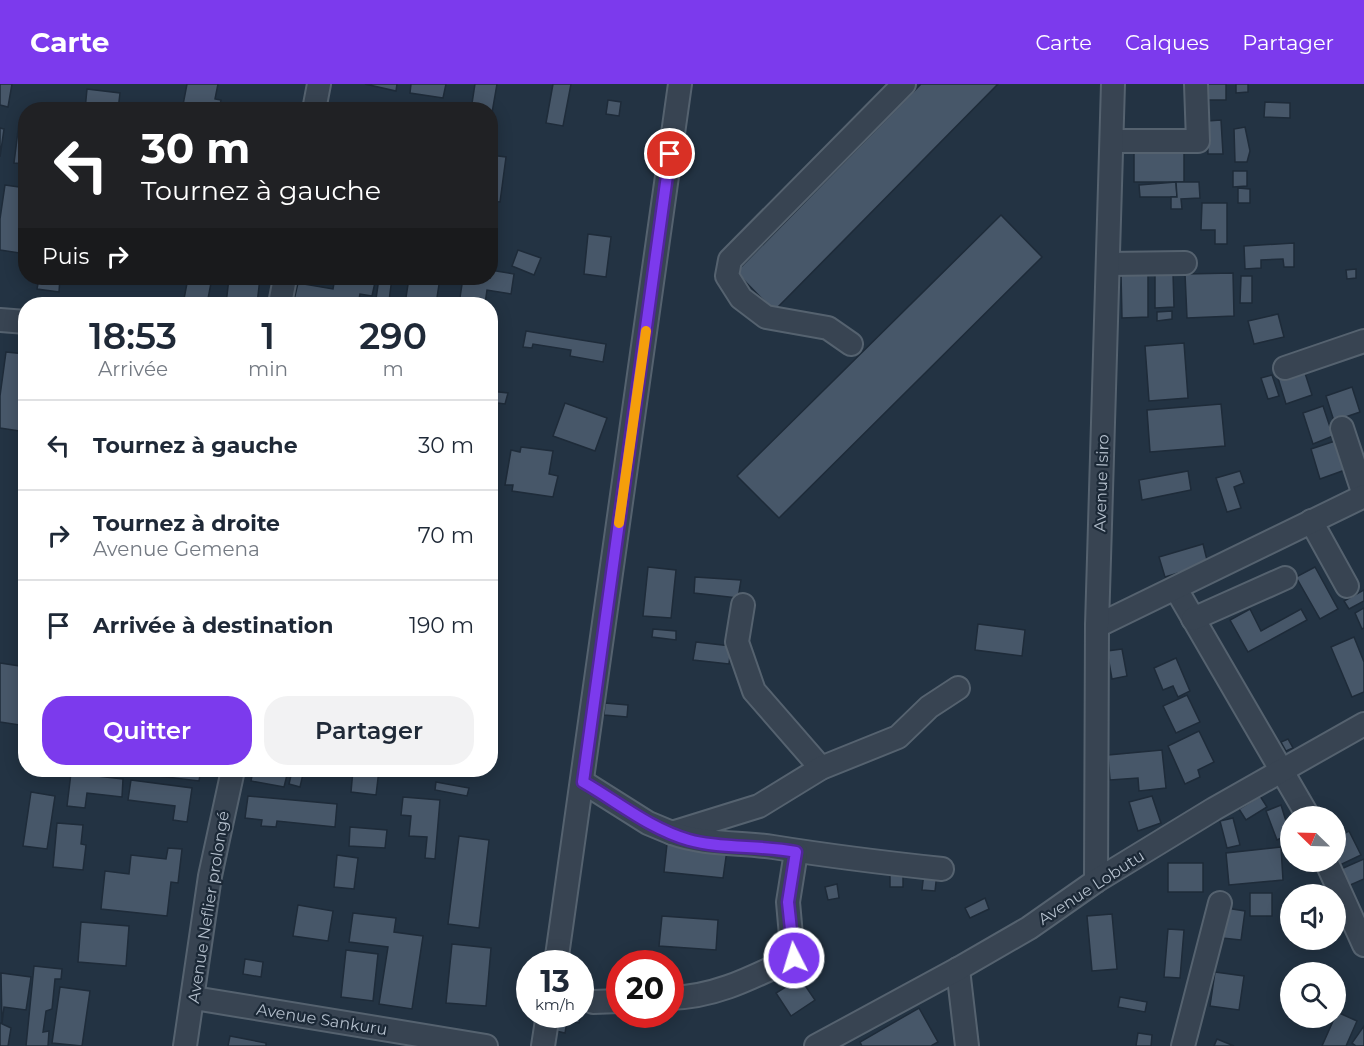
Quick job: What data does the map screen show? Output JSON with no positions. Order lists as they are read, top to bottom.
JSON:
{
  "streets": {
    "street": [
      "Avenue Isiro",
      "Avenue Lobutu",
      "Avenue Neflier prolongé",
      "Avenue Sankuru"
    ]
  },
  "crossings": [
    ["Avenue Isiro", "Avenue Lobutu"],
    ["Avenue Neflier prolongé", "Avenue Sankuru"]
  ],
  "north": "top left",
  "page": {
    "header": "Carte",
    "nav": ["Carte", "Calques", "Partager"],
    "turn": ["30 m", "Tournez à gauche"],
    "then": "Puis",
    "eta": [
      "18:53",
      "Arrivée",
      "1",
      "min",
      "290",
      "m"
    ],
    "list": [
      {
        "name": "Tournez à gauche",
        "value": "30 m"
      },
      {
        "name": "Tournez à droite",
        "note": "Avenue Gemena",
        "value": "70 m"
      },
      {
        "name": "Arrivée à destination",
        "value": "190 m"
      }
    ],
    "buttons": ["Quitter", "Partager"],
    "speed": "13 km/h",
    "limit": "20"
  }
}
